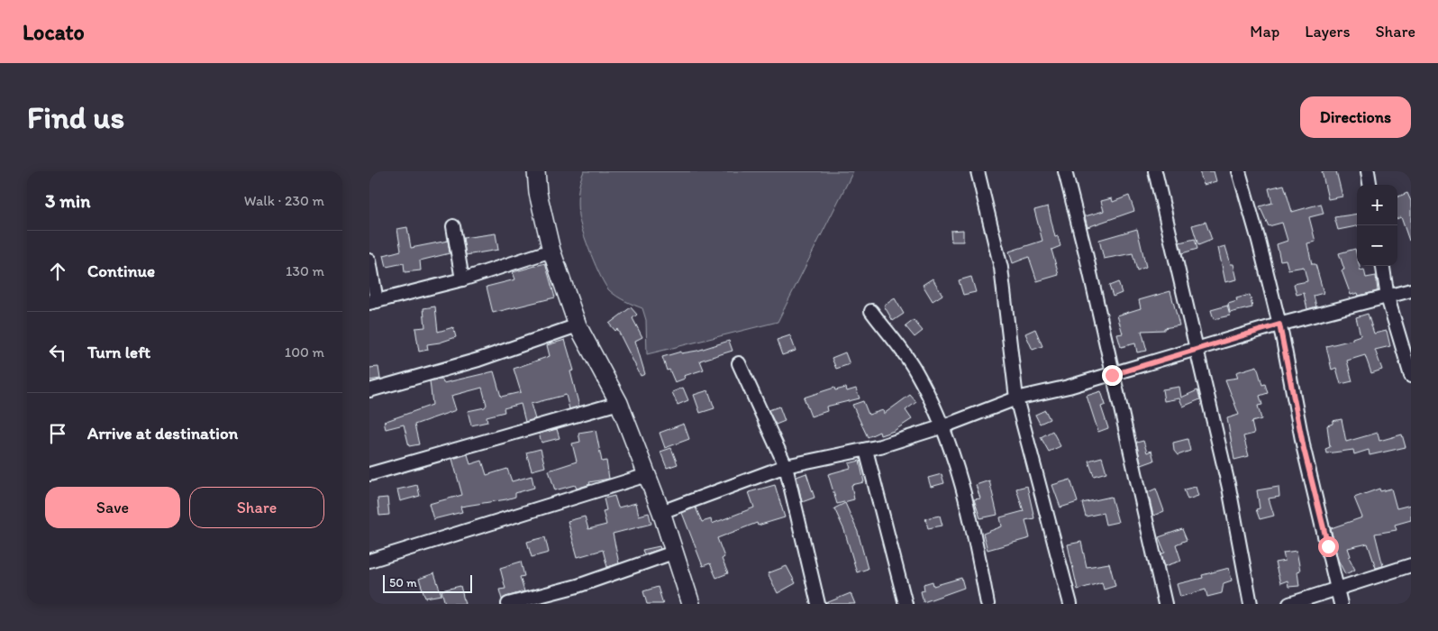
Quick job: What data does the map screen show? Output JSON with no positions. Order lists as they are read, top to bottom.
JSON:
{
  "scale_bar": "50 m",
  "page": {
    "header": "Locato",
    "nav": ["Map", "Layers", "Share"],
    "buttons": [
      "Directions",
      ["Save", "Share"]
    ],
    "title": "Find us",
    "heading": ["3 min", "Walk · 230 m"],
    "map_buttons": ["+", "−"],
    "list": [
      ["Continue", "130 m"],
      ["Turn left", "100 m"],
      "Arrive at destination"
    ],
    "scale": "50 m"
  }
}
